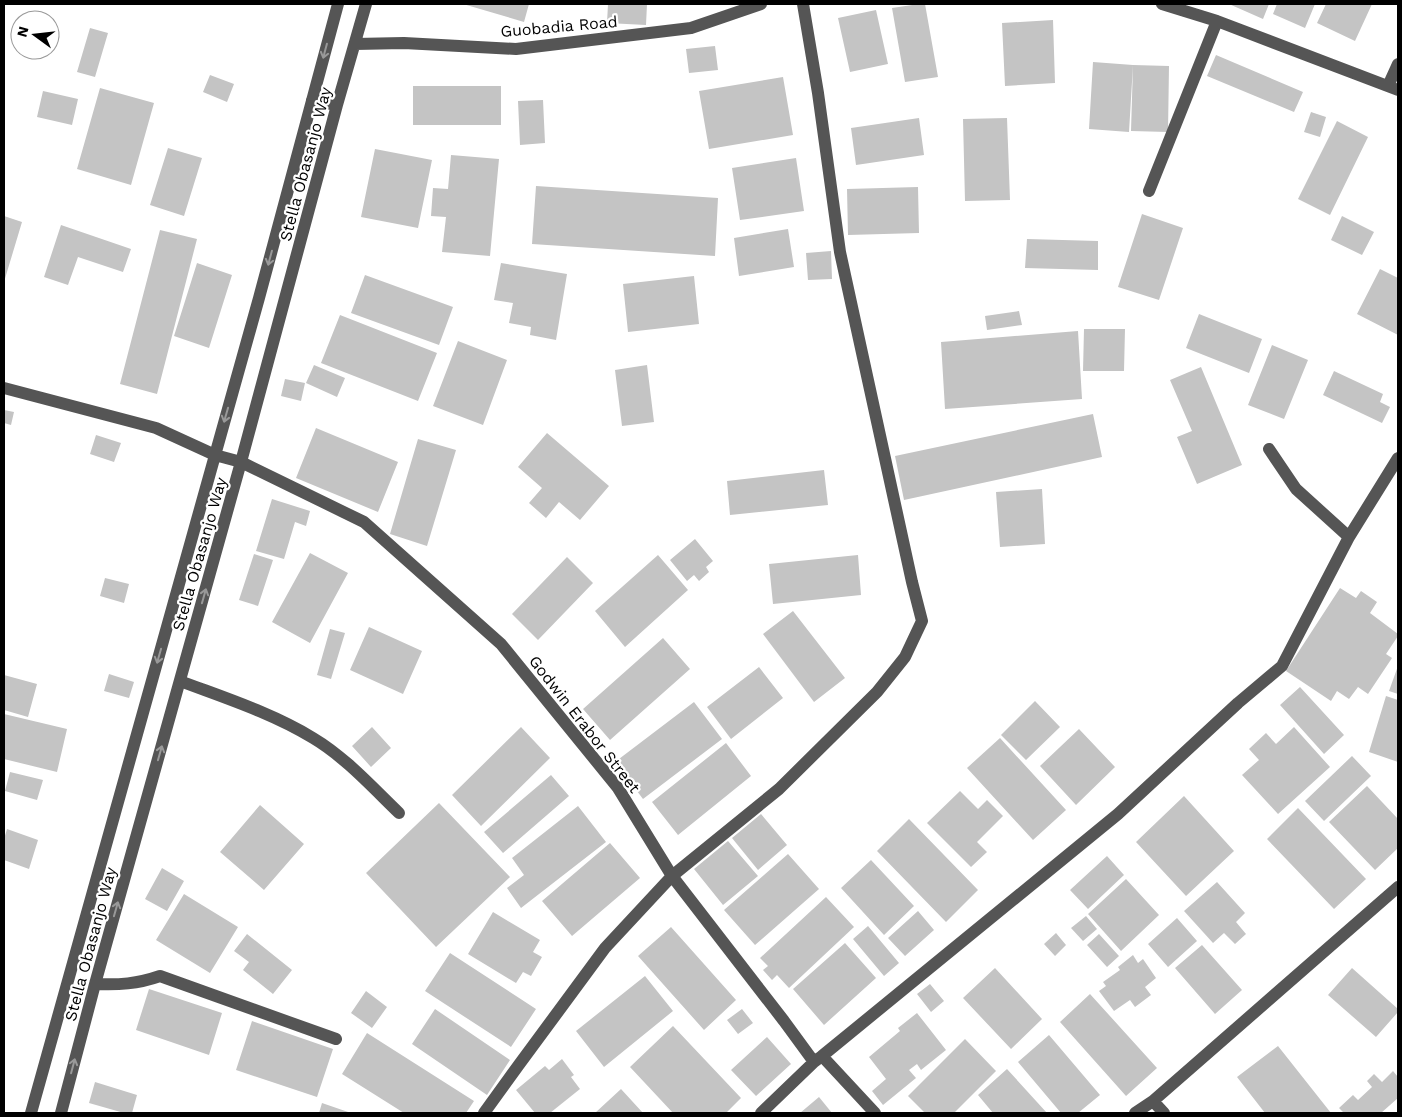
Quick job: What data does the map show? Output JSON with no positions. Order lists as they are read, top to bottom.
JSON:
{
  "streets": {
    "street": ["Guobadia Road", "Stella Obasanjo Way", "Godwin Erabor Street"]
  },
  "crossings": [
    ["Guobadia Road", "Stella Obasanjo Way"],
    ["Stella Obasanjo Way", "Godwin Erabor Street"]
  ],
  "north": "left"
}
